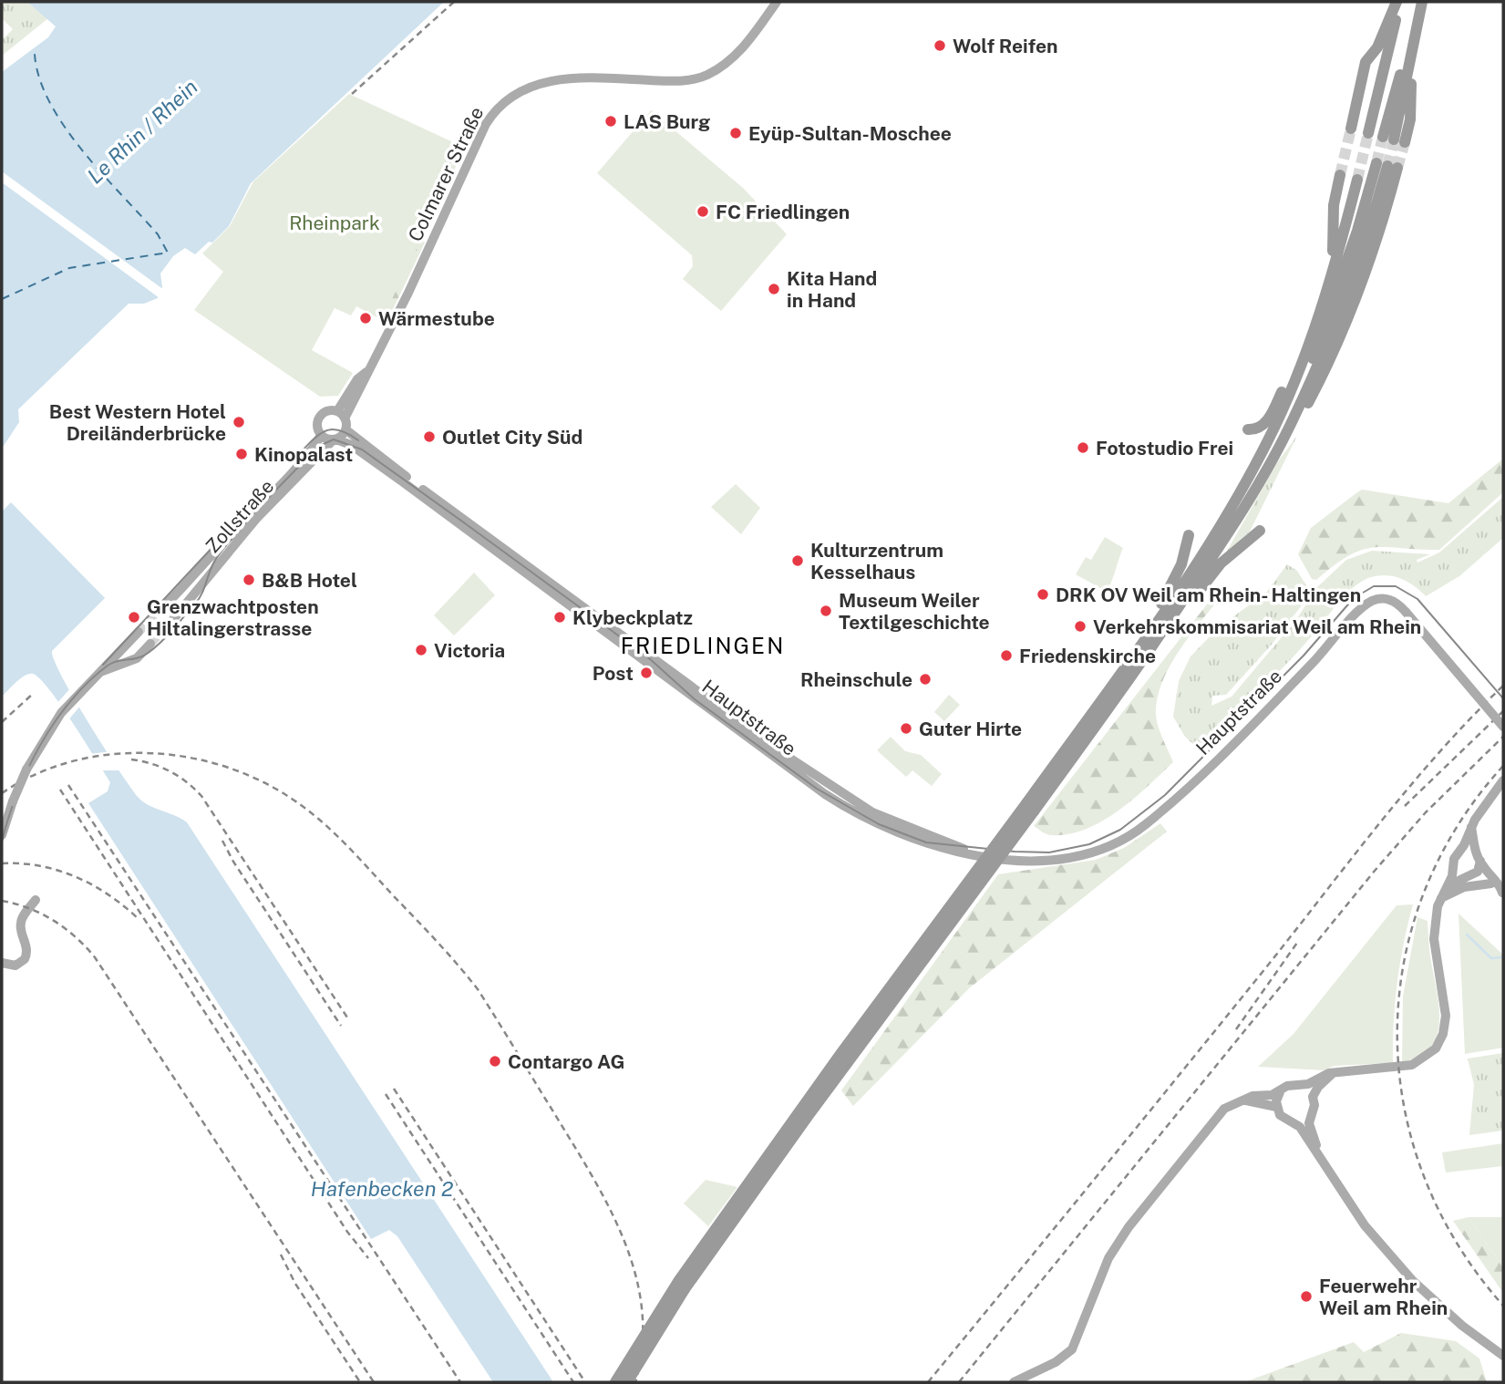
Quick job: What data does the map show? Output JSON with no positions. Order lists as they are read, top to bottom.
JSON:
{
  "streets": {
    "main road": ["Colmarer Straße", "Zollstraße", "Hauptstraße"]
  },
  "crossings": [
    ["Colmarer Straße", "Zollstraße"],
    ["Colmarer Straße", "Hauptstraße"],
    ["Zollstraße", "Hauptstraße"]
  ],
  "districts": ["FRIEDLINGEN"],
  "water": ["Le Rhin / Rhein", "Hafenbecken 2"],
  "parks": ["Rheinpark"],
  "places": [
    "Wolf Reifen",
    "LAS Burg",
    "Eyüp-Sultan-Moschee",
    "FC Friedlingen",
    "Kita Hand in Hand",
    "Wärmestube",
    "Best Western Hotel Dreiländerbrücke",
    "Outlet City Süd",
    "Fotostudio Frei",
    "Kinopalast",
    "Kulturzentrum Kesselhaus",
    "B&B Hotel",
    "DRK OV Weil am Rhein- Haltingen",
    "Museum Weiler Textilgeschichte",
    "Grenzwachtposten Hiltalingerstrasse",
    "Klybeckplatz",
    "Verkehrskommisariat Weil am Rhein",
    "Victoria",
    "Friedenskirche",
    "Post",
    "Rheinschule",
    "Guter Hirte",
    "Contargo AG",
    "Feuerwehr Weil am Rhein"
  ]
}
